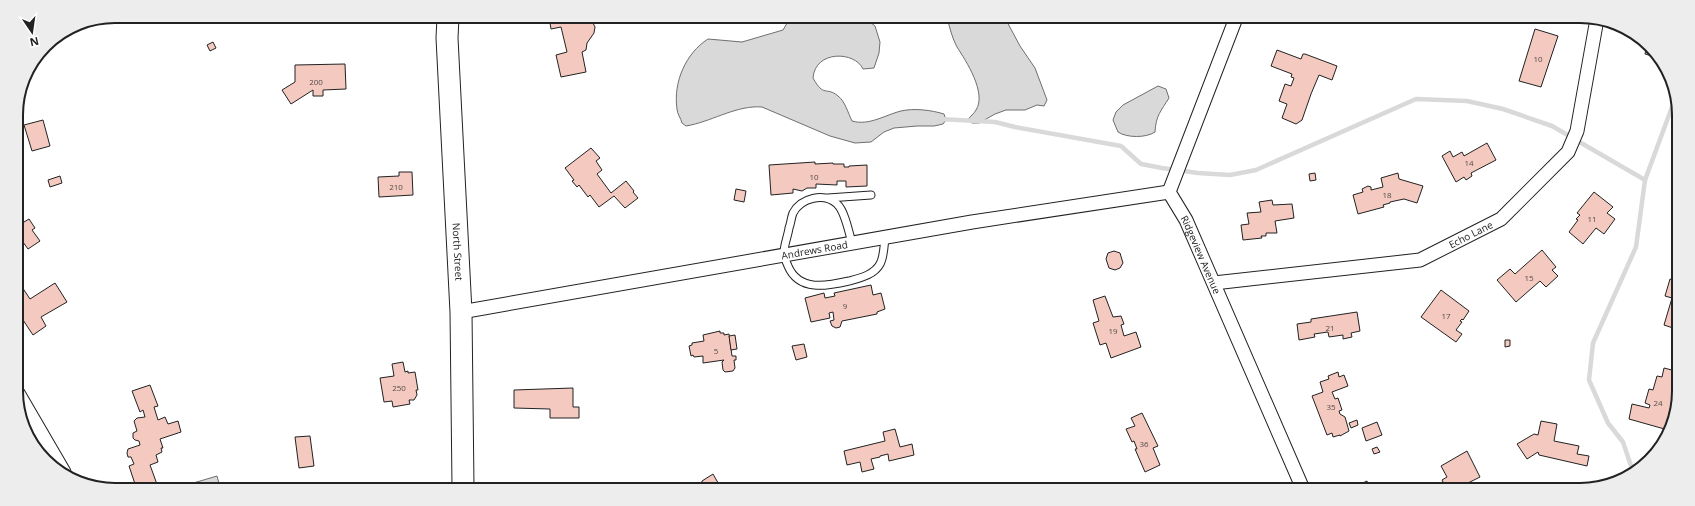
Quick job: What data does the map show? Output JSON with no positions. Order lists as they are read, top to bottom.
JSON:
{
  "streets": {
    "main road": ["North Street"],
    "street": ["Echo Lane", "Andrews Road", "Ridgeview Avenue"]
  },
  "crossings": [
    ["Echo Lane", "Ridgeview Avenue"],
    ["Andrews Road", "North Street"],
    ["Andrews Road", "Ridgeview Avenue"]
  ],
  "house_numbers": [
    "10",
    "200",
    "14",
    "10",
    "210",
    "18",
    "11",
    "15",
    "9",
    "17",
    "21",
    "19",
    "5",
    "250",
    "24",
    "35",
    "36"
  ],
  "north": "bottom"
}
